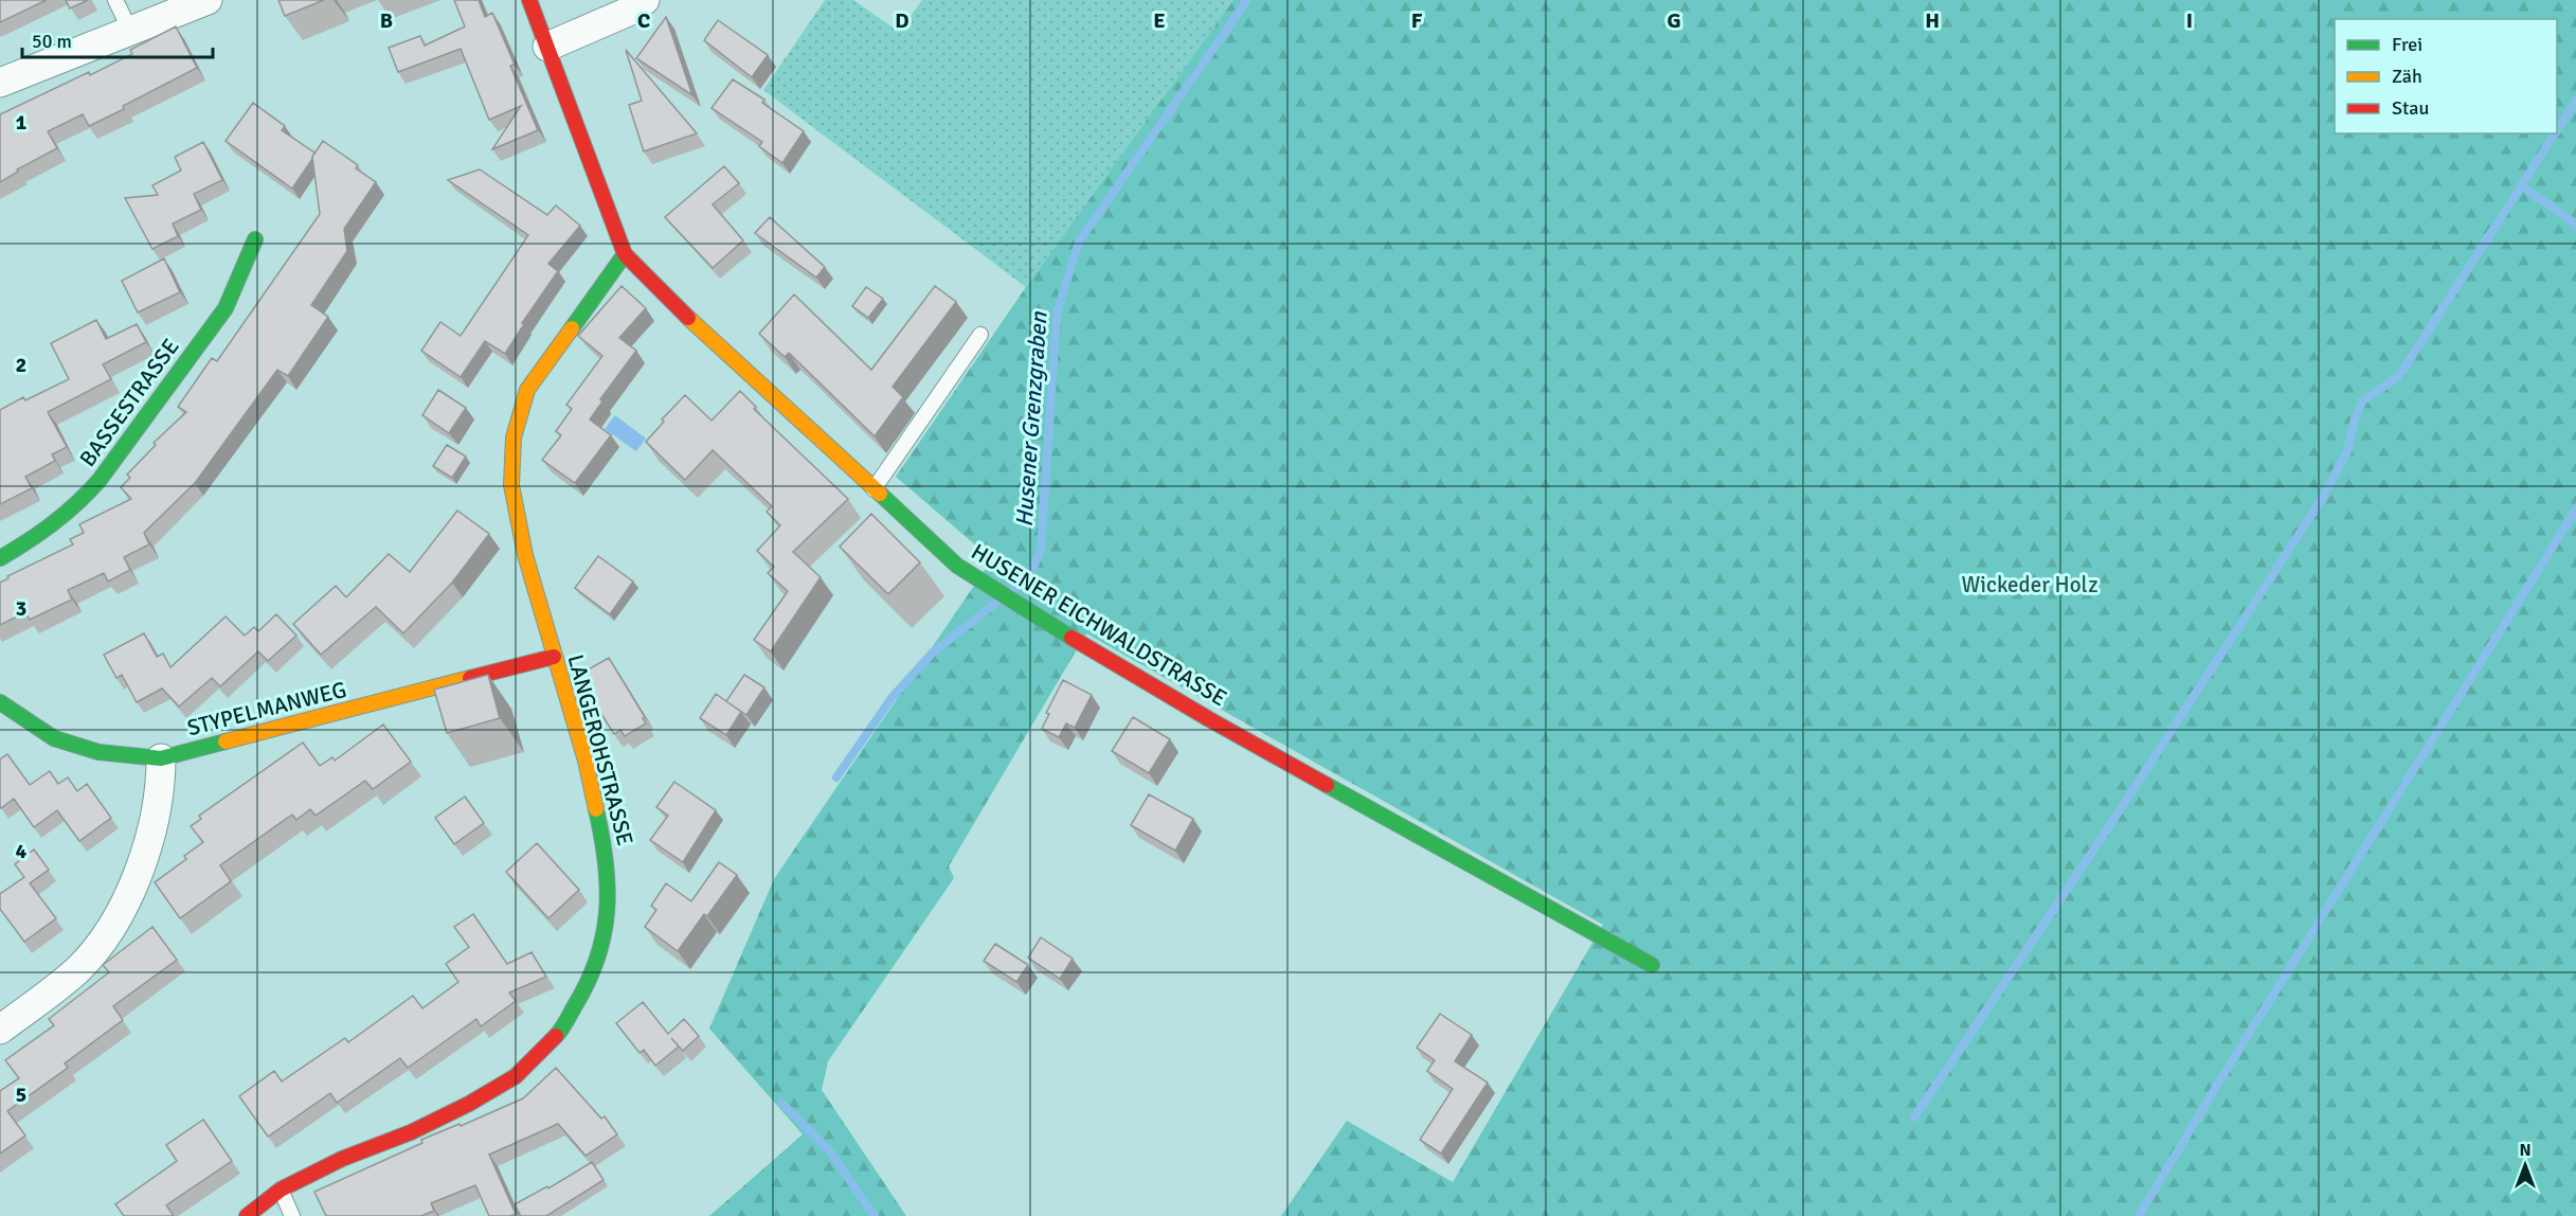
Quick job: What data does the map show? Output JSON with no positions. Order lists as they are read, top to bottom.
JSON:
{
  "streets": {
    "street": [
      "BASSESTRASSE",
      "HUSENER EICHWALDSTRASSE",
      "STYPELMANWEG",
      "LANGEROHSTRASSE"
    ]
  },
  "crossings": [
    ["HUSENER EICHWALDSTRASSE", "LANGEROHSTRASSE"],
    ["STYPELMANWEG", "LANGEROHSTRASSE"]
  ],
  "water": ["Husener Grenzgraben"],
  "parks": ["Wickeder Holz"],
  "legend": ["Frei", "Zäh", "Stau"],
  "scale_bar": "50 m",
  "north": "top",
  "grid": {
    "columns": [
      "B",
      "C",
      "D",
      "E",
      "F",
      "G",
      "H",
      "I"
    ],
    "rows": [
      "1",
      "2",
      "3",
      "4",
      "5"
    ]
  }
}
